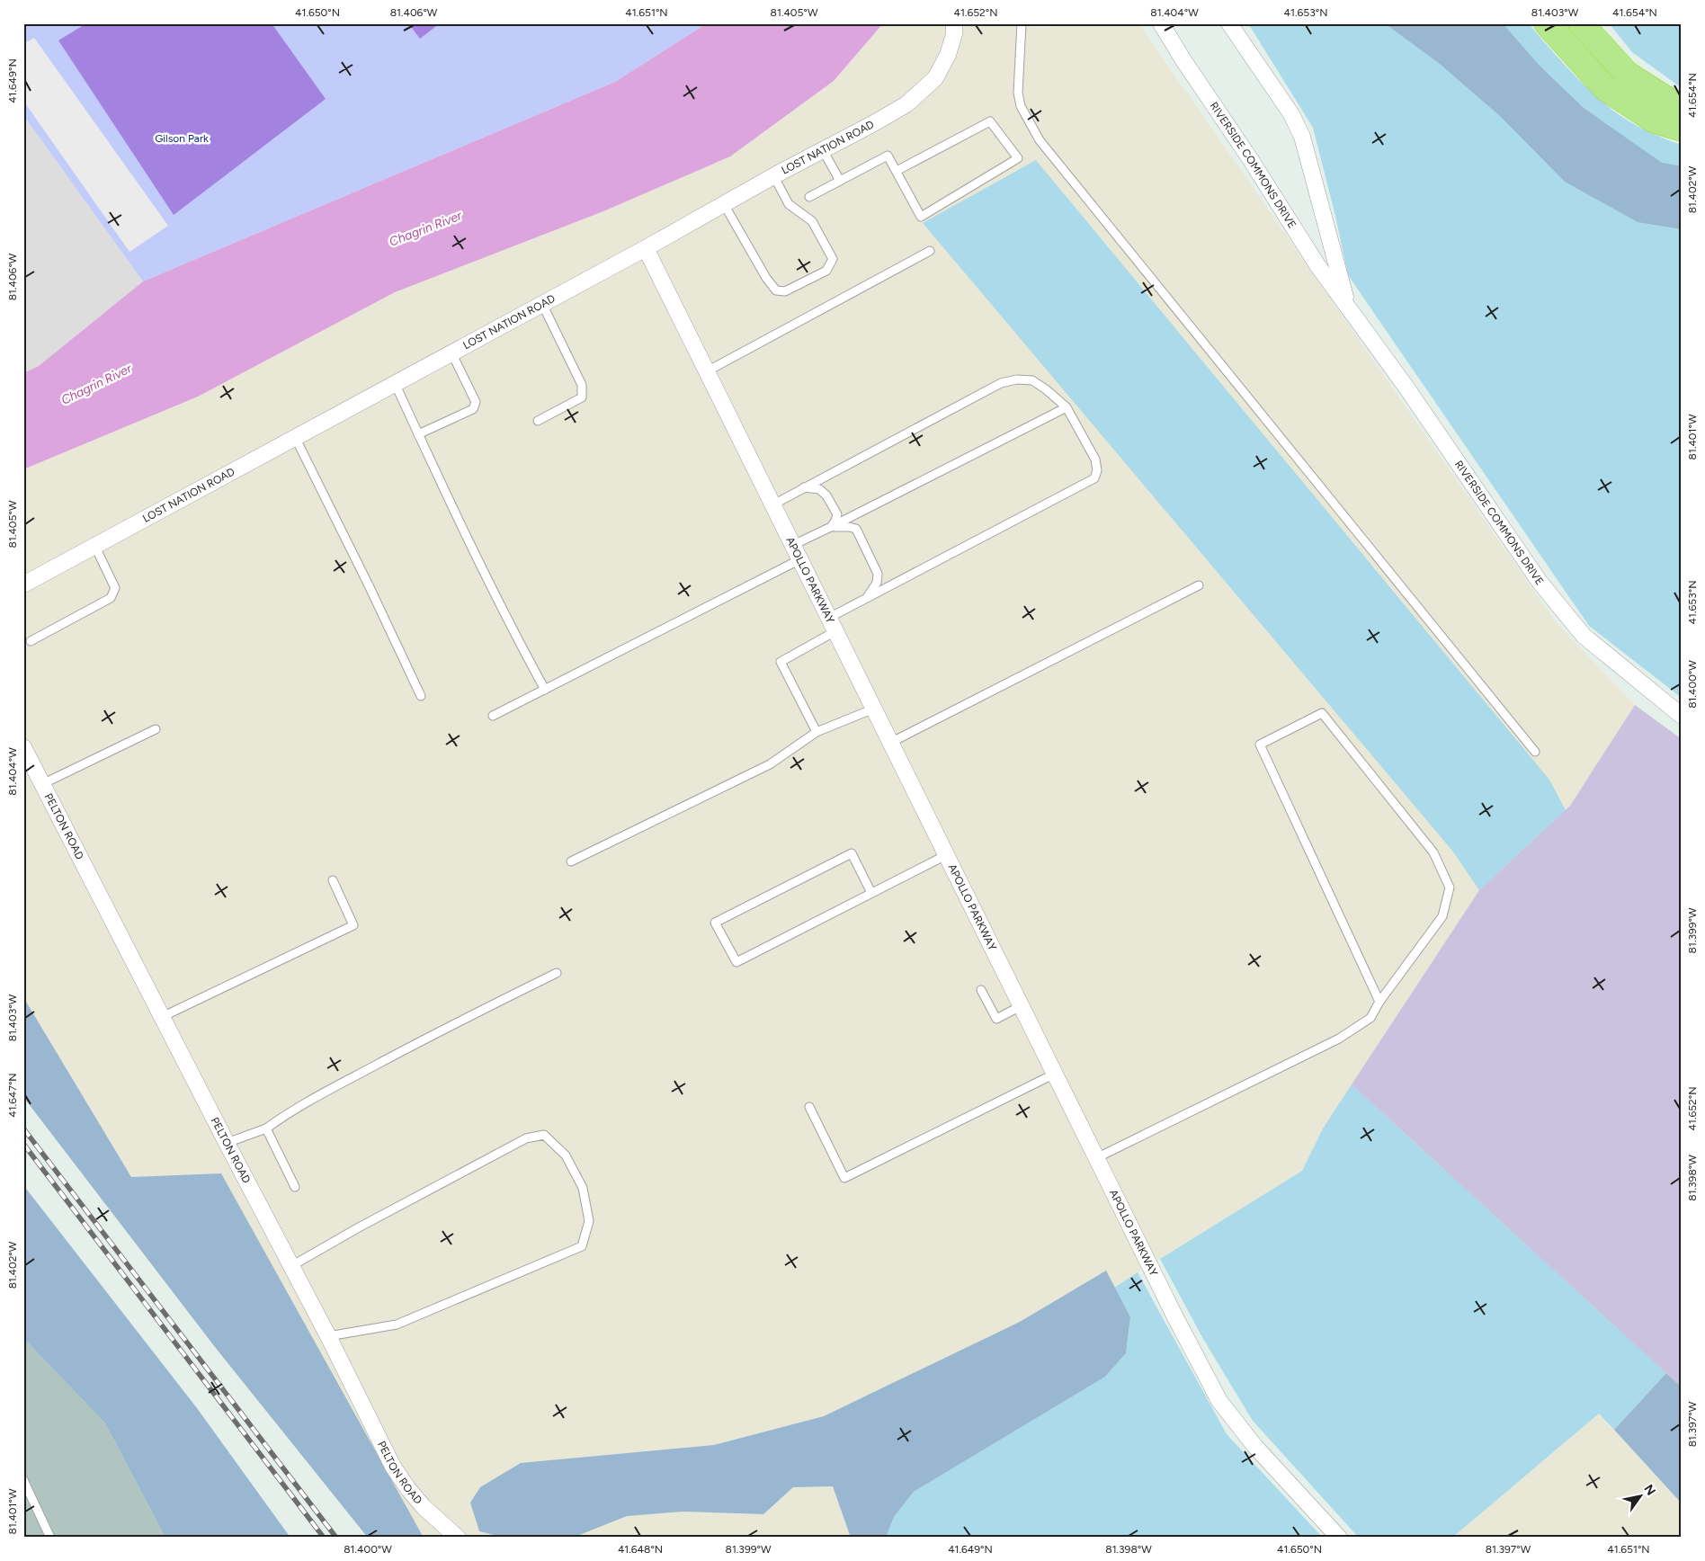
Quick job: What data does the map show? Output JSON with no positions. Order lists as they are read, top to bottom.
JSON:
{
  "streets": {
    "street": [
      "LOST NATION ROAD",
      "RIVERSIDE COMMONS DRIVE",
      "APOLLO PARKWAY",
      "PELTON ROAD"
    ]
  },
  "crossings": [
    ["LOST NATION ROAD", "APOLLO PARKWAY"]
  ],
  "water": ["Chagrin River"],
  "parks": ["Gilson Park"],
  "north": "top right",
  "coordinates": [
    "41.650°N",
    "81.406°W",
    "41.651°N",
    "81.405°W",
    "41.652°N",
    "81.404°W",
    "41.653°N",
    "81.403°W",
    "41.654°N",
    "41.649°N",
    "81.402°W",
    "81.401°W",
    "81.400°W",
    "81.399°W",
    "41.647°N",
    "81.398°W",
    "81.397°W",
    "41.648°N"
  ]
}
